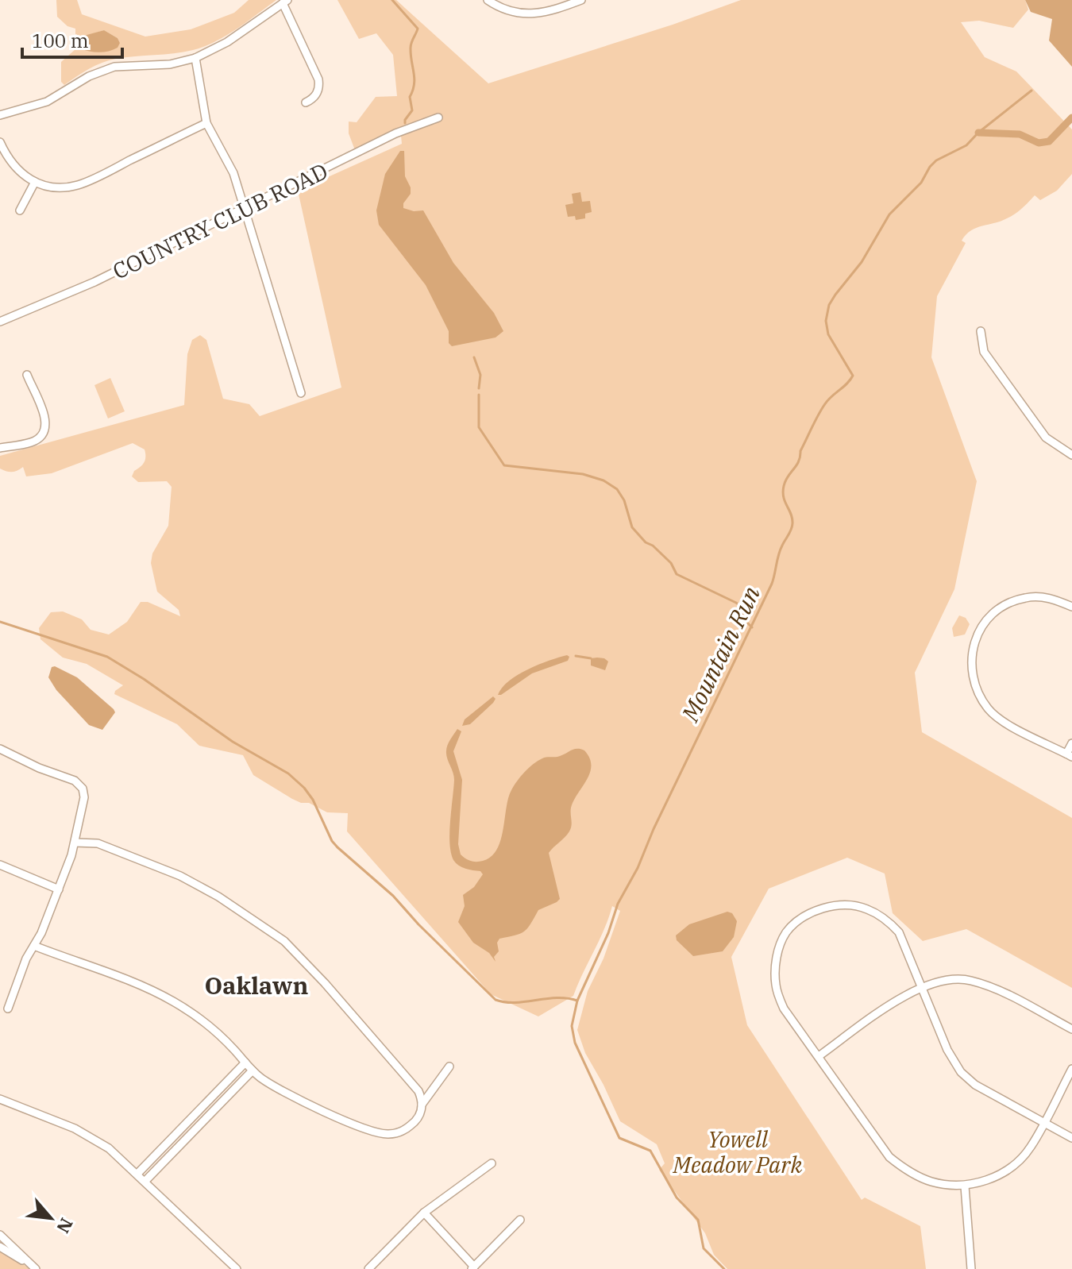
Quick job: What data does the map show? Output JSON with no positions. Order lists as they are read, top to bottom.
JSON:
{
  "streets": {
    "street": ["COUNTRY CLUB ROAD"]
  },
  "districts": ["Oaklawn"],
  "water": ["Mountain Run"],
  "parks": ["Yowell Meadow Park"],
  "scale_bar": "100 m",
  "north": "bottom right"
}
